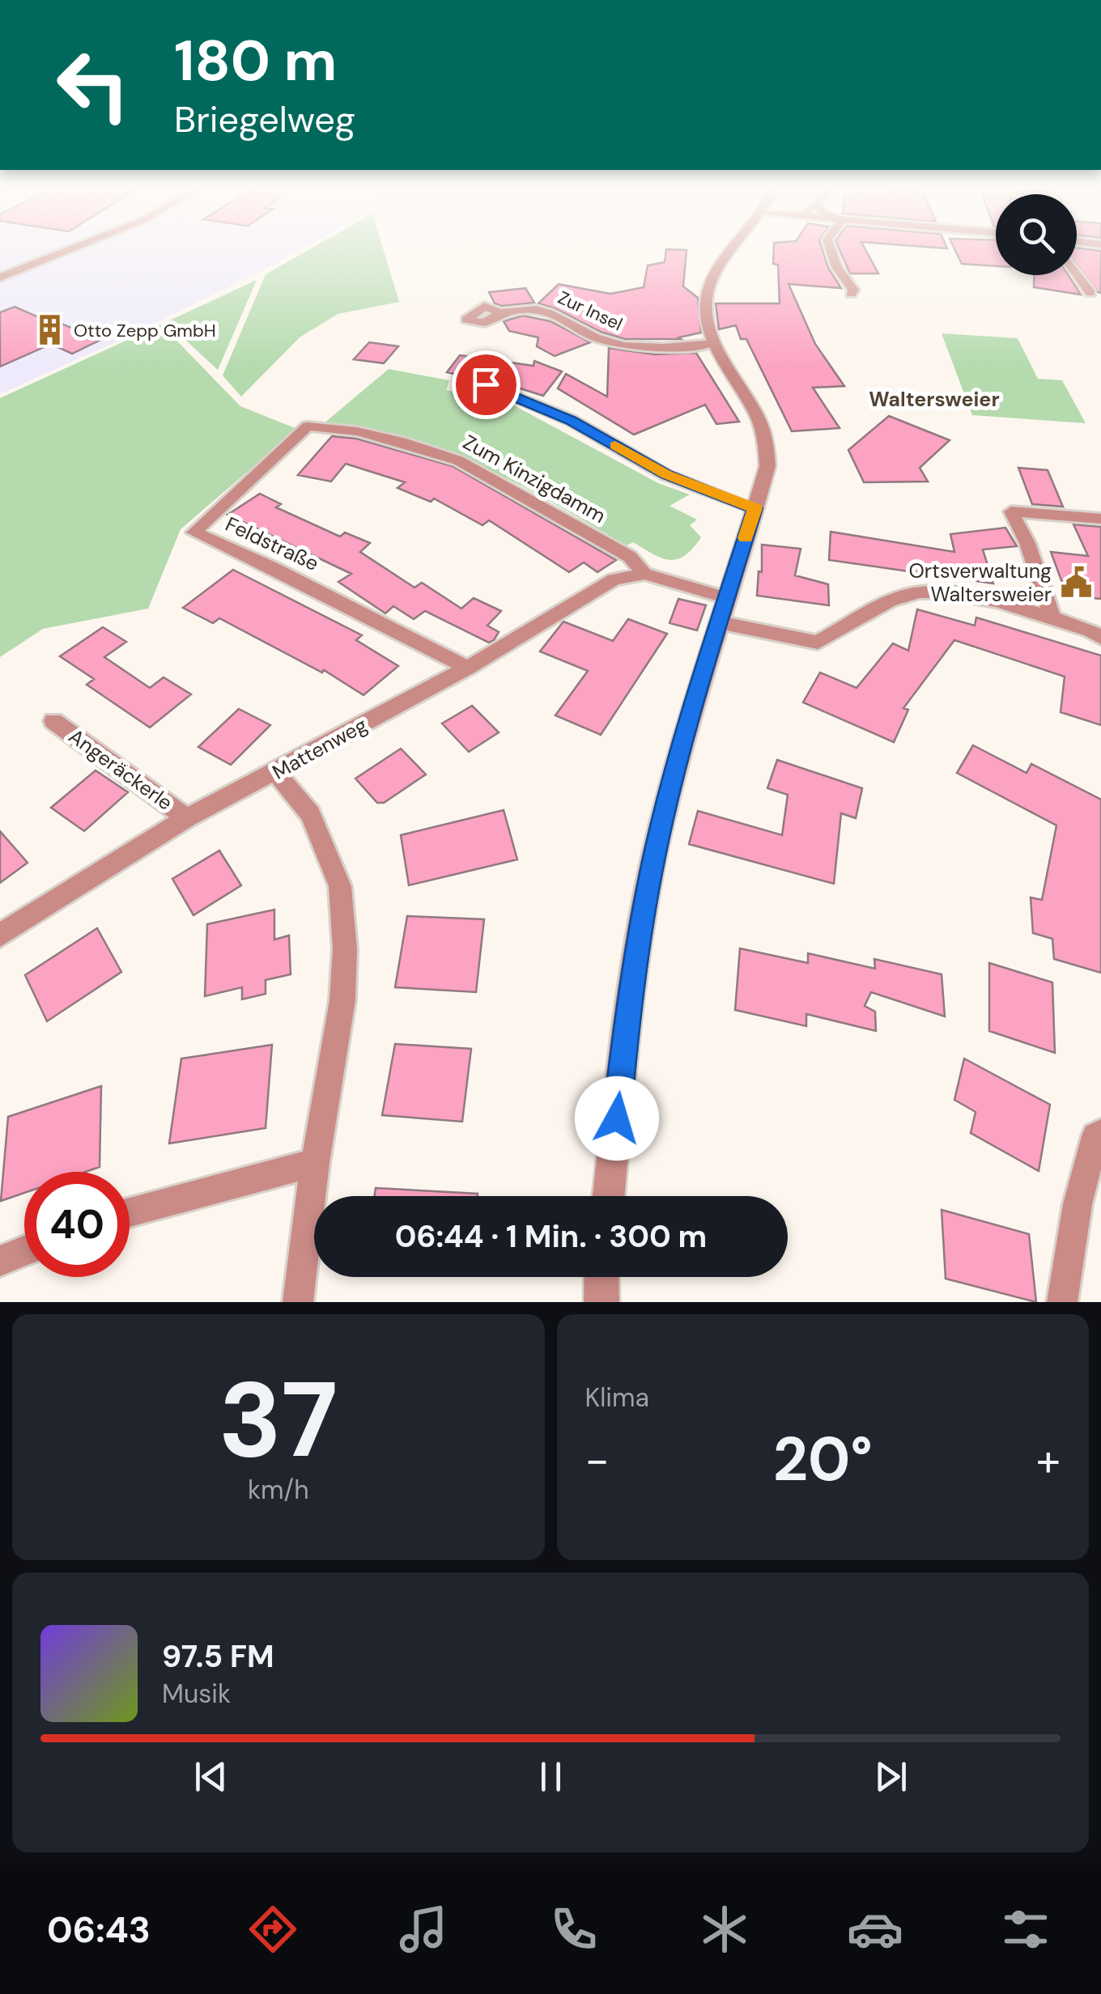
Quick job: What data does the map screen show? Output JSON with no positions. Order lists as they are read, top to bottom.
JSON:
{
  "streets": {
    "street": [
      "Zur Insel",
      "Zum Kinzigdamm",
      "Feldstraße",
      "Mattenweg",
      "Angeräckerle"
    ]
  },
  "crossings": [
    ["Zum Kinzigdamm", "Feldstraße"],
    ["Zum Kinzigdamm", "Mattenweg"],
    ["Feldstraße", "Mattenweg"],
    ["Mattenweg", "Angeräckerle"]
  ],
  "districts": ["Waltersweier"],
  "places": {
    "building": ["Otto Zepp GmbH"],
    "public building": ["Ortsverwaltung Waltersweier"]
  },
  "page": {
    "turn": ["180 m", "Briegelweg"],
    "limit": "40",
    "trip": "06:44 · 1 Min. · 300 m",
    "tile": [
      ["37", "km/h"],
      "Klima"
    ],
    "heat": ["−", "20°", "+"],
    "song": ["97.5 FM", "Musik"],
    "tabs": "06:43"
  }
}
